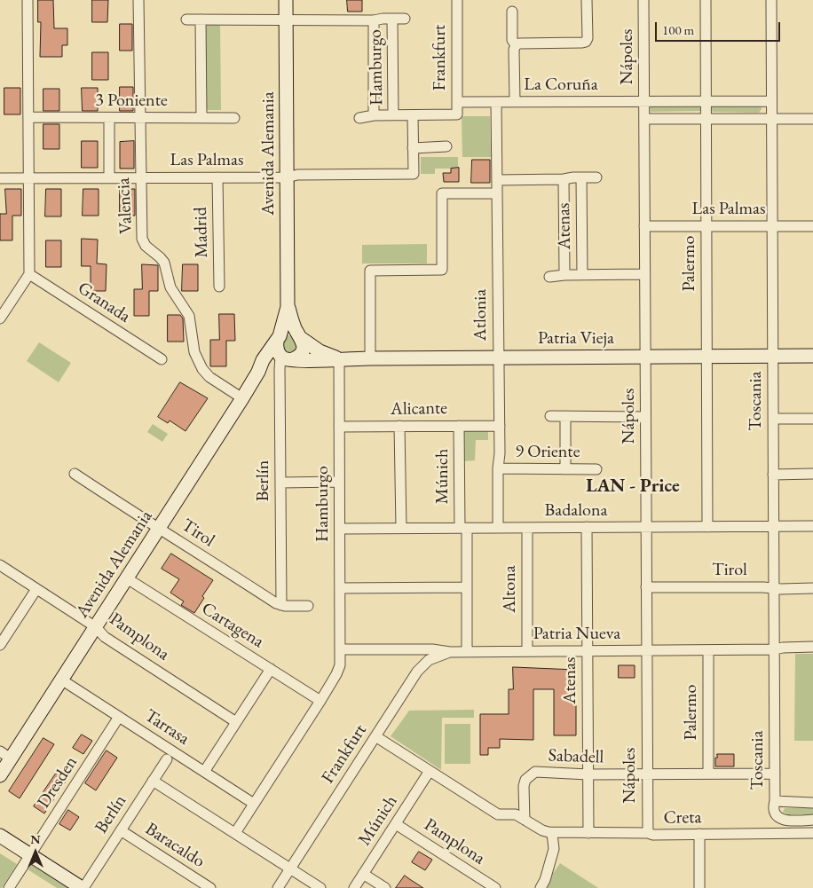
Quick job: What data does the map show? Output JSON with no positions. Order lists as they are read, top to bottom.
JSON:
{
  "streets": {
    "street": [
      "Nápoles",
      "Frankfurt",
      "Hamburgo",
      "La Coruña",
      "3 Poniente",
      "Avenida Alemania",
      "Las Palmas",
      "Valencia",
      "Atenas",
      "Madrid",
      "Palermo",
      "Granada",
      "Atlonia",
      "Patria Vieja",
      "Toscania",
      "Alicante",
      "9 Oriente",
      "Múnich",
      "Berlín",
      "Badalona",
      "Tirol",
      "Altona",
      "Cartagena",
      "Patria Nueva",
      "Pamplona",
      "Tarrasa",
      "Sabadell",
      "Dresden",
      "Creta",
      "Baracaldo"
    ]
  },
  "crossings": [
    ["Nápoles", "La Coruña"],
    ["Nápoles", "Las Palmas"],
    ["Nápoles", "Patria Vieja"],
    ["Nápoles", "Badalona"],
    ["Nápoles", "Tirol"],
    ["Nápoles", "Patria Nueva"],
    ["Nápoles", "Sabadell"],
    ["Nápoles", "Creta"],
    ["Frankfurt", "La Coruña"],
    ["Frankfurt", "Patria Nueva"],
    ["Hamburgo", "Patria Vieja"],
    ["Hamburgo", "Alicante"],
    ["Hamburgo", "Badalona"],
    ["Hamburgo", "Patria Nueva"],
    ["La Coruña", "Palermo"],
    ["La Coruña", "Atlonia"],
    ["La Coruña", "Toscania"],
    ["3 Poniente", "Valencia"],
    ["Avenida Alemania", "Las Palmas"],
    ["Avenida Alemania", "Valencia"],
    ["Avenida Alemania", "Patria Vieja"],
    ["Avenida Alemania", "Berlín"],
    ["Avenida Alemania", "Tirol"],
    ["Avenida Alemania", "Cartagena"],
    ["Avenida Alemania", "Pamplona"],
    ["Avenida Alemania", "Tarrasa"],
    ["Las Palmas", "Valencia"],
    ["Las Palmas", "Madrid"],
    ["Las Palmas", "Palermo"],
    ["Las Palmas", "Toscania"],
    ["Atenas", "Badalona"],
    ["Atenas", "Patria Nueva"],
    ["Atenas", "Sabadell"],
    ["Atenas", "Creta"],
    ["Palermo", "Patria Vieja"],
    ["Palermo", "Badalona"],
    ["Palermo", "Patria Nueva"],
    ["Palermo", "Sabadell"],
    ["Atlonia", "Patria Vieja"],
    ["Atlonia", "Alicante"],
    ["Atlonia", "9 Oriente"],
    ["Atlonia", "Badalona"],
    ["Patria Vieja", "Toscania"],
    ["Patria Vieja", "Berlín"],
    ["Toscania", "Badalona"],
    ["Toscania", "Tirol"],
    ["Toscania", "Patria Nueva"],
    ["Toscania", "Sabadell"],
    ["Alicante", "Múnich"],
    ["Múnich", "Badalona"],
    ["Múnich", "Patria Nueva"],
    ["Múnich", "Pamplona"],
    ["Berlín", "Tirol"],
    ["Berlín", "Baracaldo"],
    ["Badalona", "Altona"],
    ["Altona", "Patria Nueva"],
    ["Tarrasa", "Dresden"]
  ],
  "districts": ["LAN - Price"],
  "scale_bar": "100 m",
  "north": "top"
}
